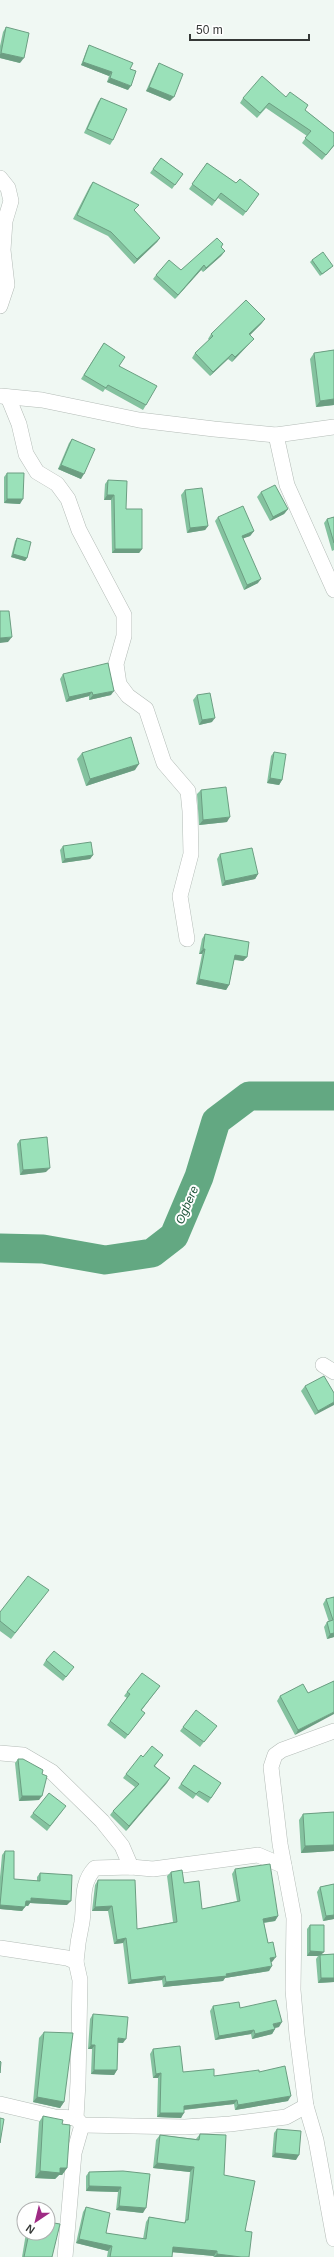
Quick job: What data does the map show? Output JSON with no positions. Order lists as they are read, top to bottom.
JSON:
{
  "water": ["Ogbere"],
  "scale_bar": "50 m",
  "north": "bottom left"
}
